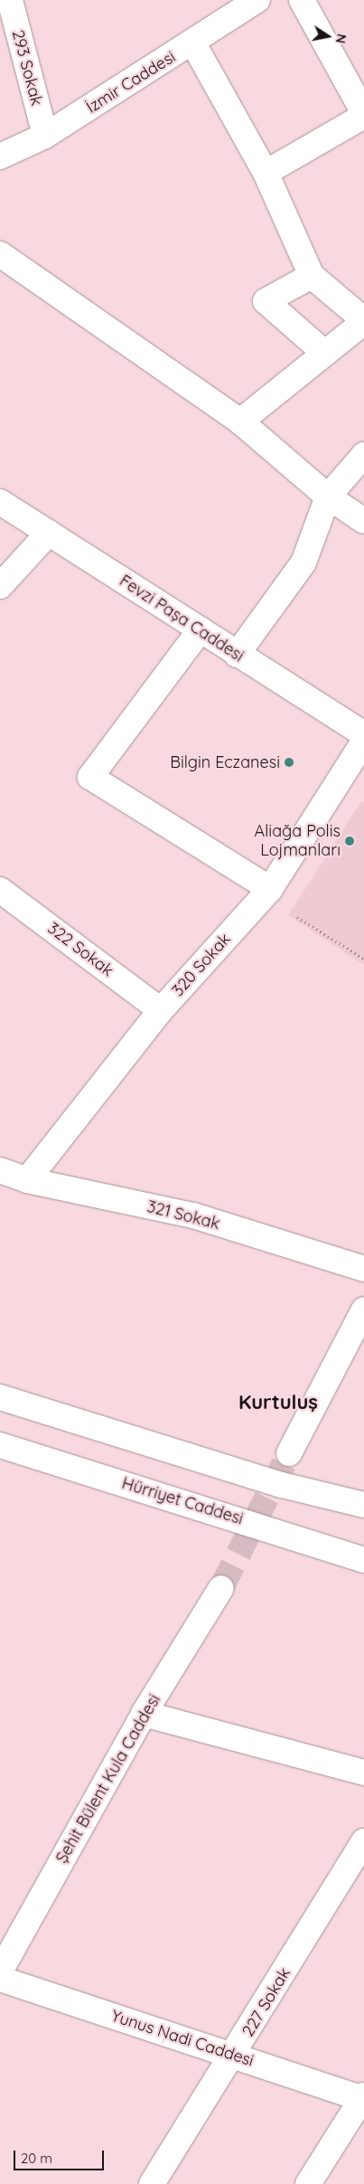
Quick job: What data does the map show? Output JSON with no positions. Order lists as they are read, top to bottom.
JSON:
{
  "streets": {
    "main road": [
      "293 Sokak",
      "İzmir Caddesi",
      "Fevzi Paşa Caddesi",
      "322 Sokak",
      "320 Sokak",
      "321 Sokak",
      "Hürriyet Caddesi",
      "Şehit Bülent Kula Caddesi",
      "227 Sokak",
      "Yunus Nadi Caddesi"
    ]
  },
  "crossings": [
    ["293 Sokak", "İzmir Caddesi"],
    ["322 Sokak", "320 Sokak"],
    ["320 Sokak", "321 Sokak"],
    ["227 Sokak", "Yunus Nadi Caddesi"]
  ],
  "districts": ["Kurtuluş"],
  "places": ["Bilgin Eczanesi", "Aliağa Polis Lojmanları"],
  "scale_bar": "20 m",
  "north": "right"
}
